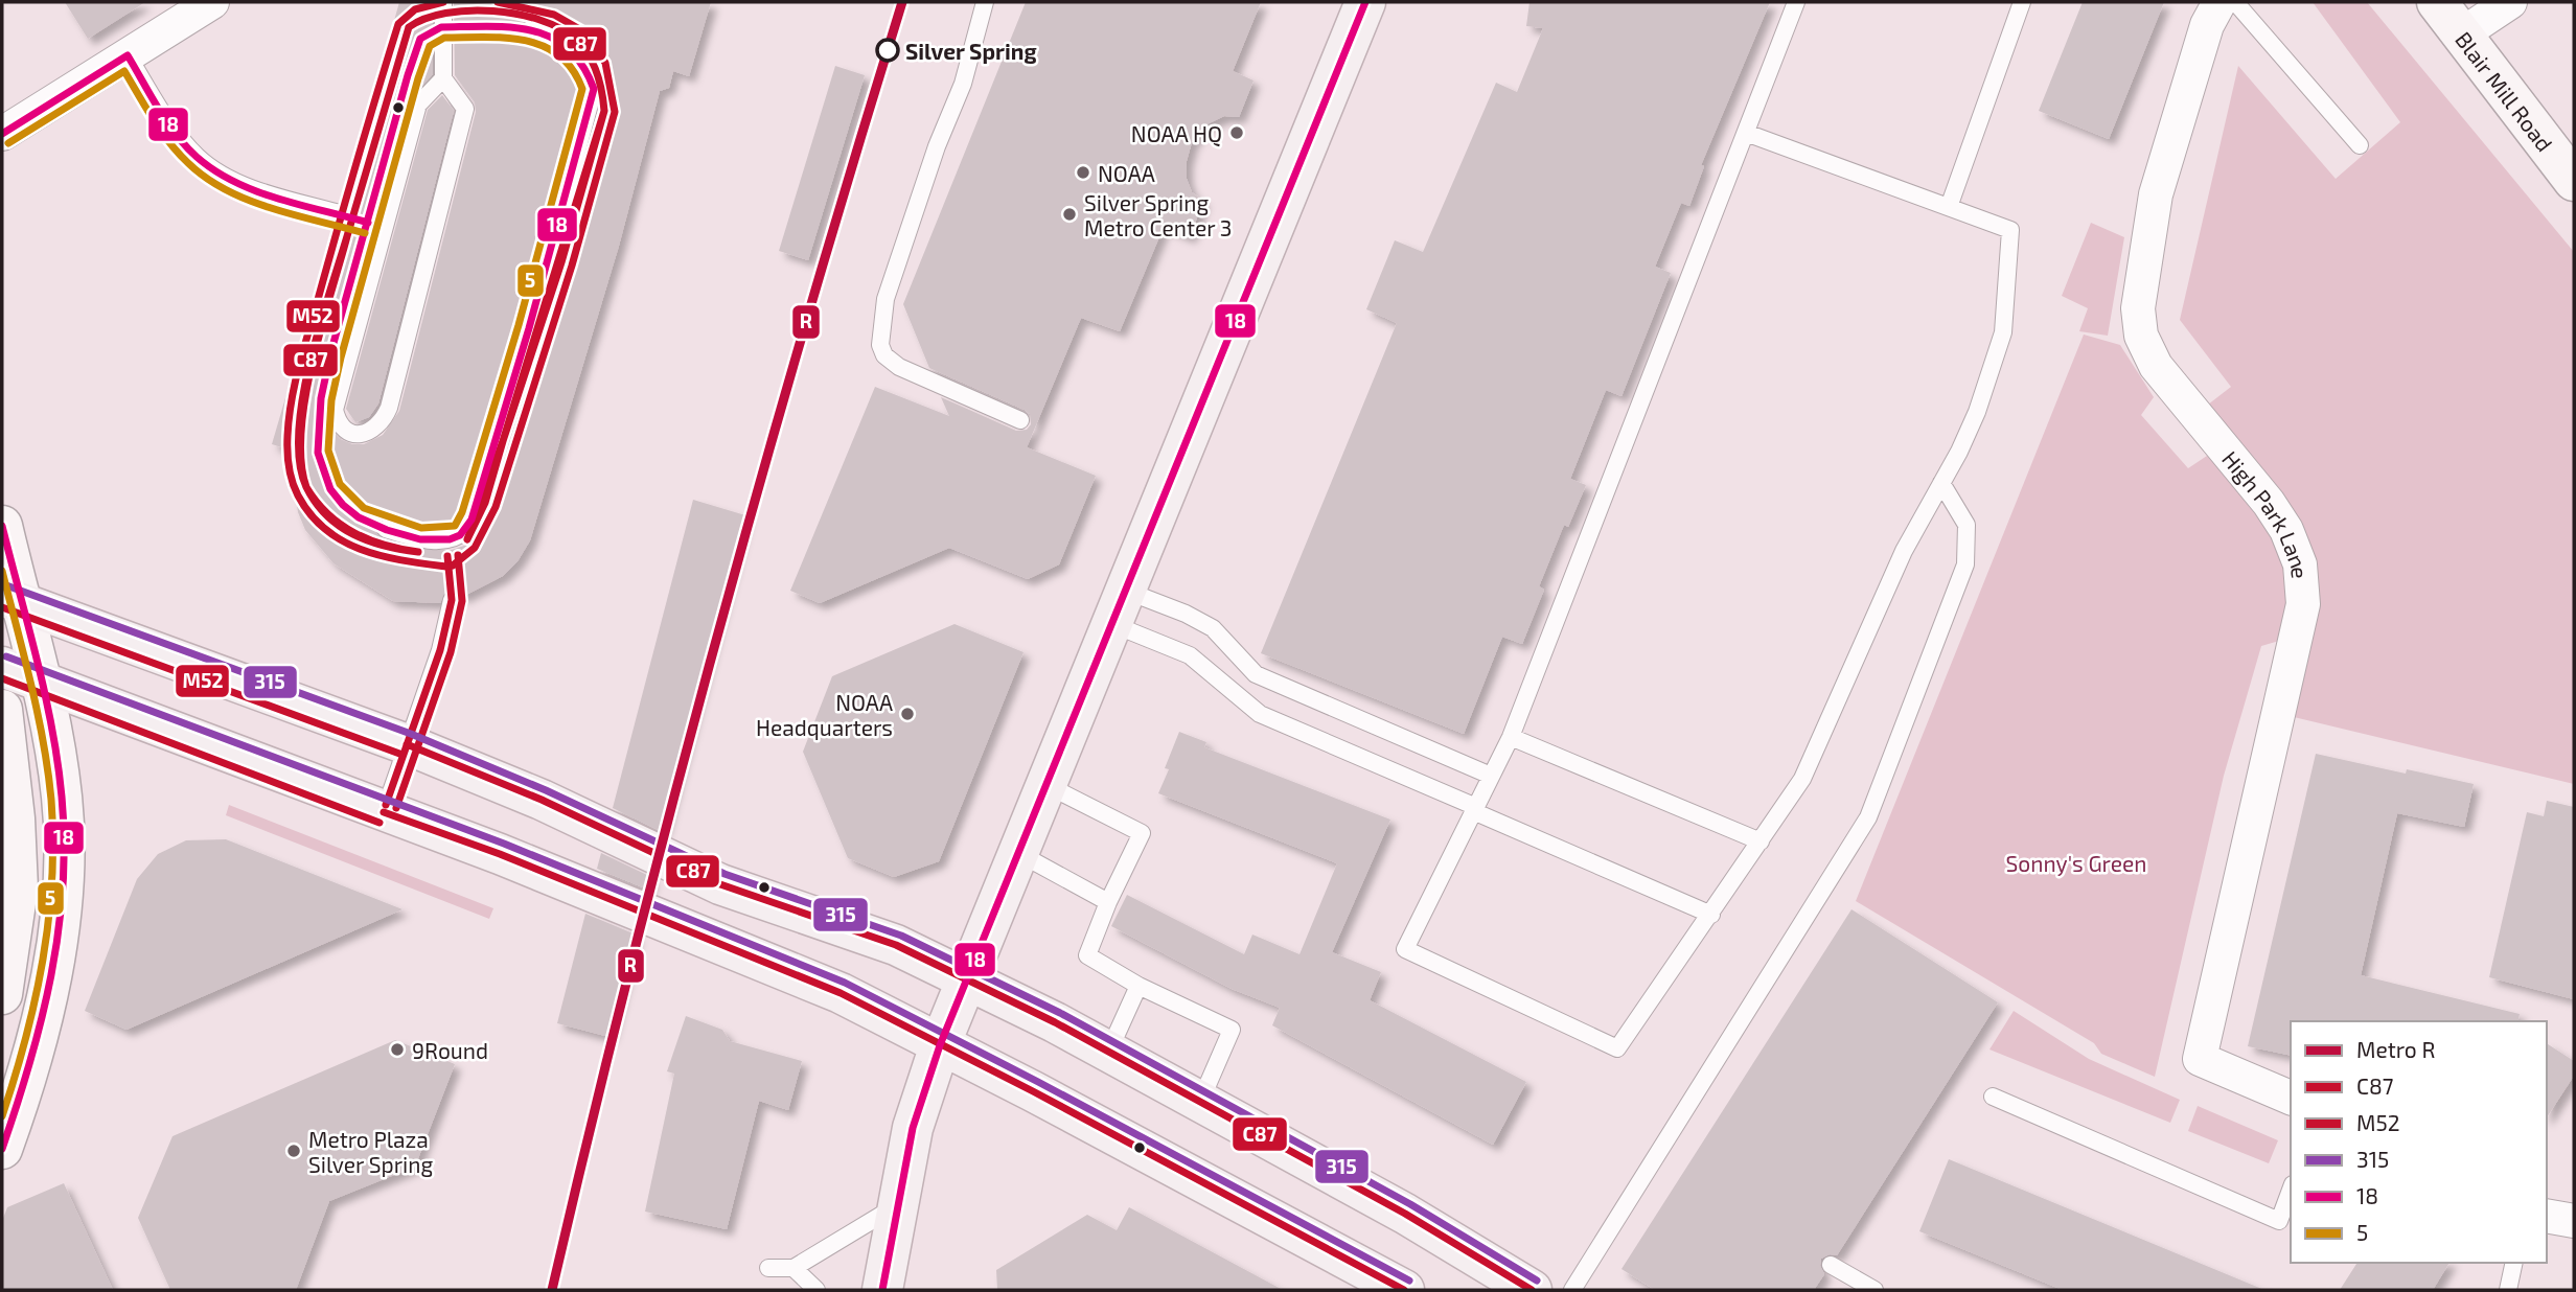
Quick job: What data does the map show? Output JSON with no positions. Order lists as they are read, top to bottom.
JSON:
{
  "streets": {
    "street": ["Blair Mill Road", "High Park Lane"]
  },
  "parks": ["Sonny's Green"],
  "places": [
    "Silver Spring",
    "NOAA HQ",
    "NOAA",
    "Silver Spring Metro Center 3",
    "NOAA Headquarters",
    "9Round",
    "Metro Plaza Silver Spring"
  ],
  "lines": [
    "metro line R",
    "transit line M52",
    "transit line 18",
    "transit line C87",
    "transit line 5",
    "transit line 315"
  ],
  "legend": [
    "Metro R",
    "C87",
    "M52",
    "315",
    "18",
    "5"
  ]
}
